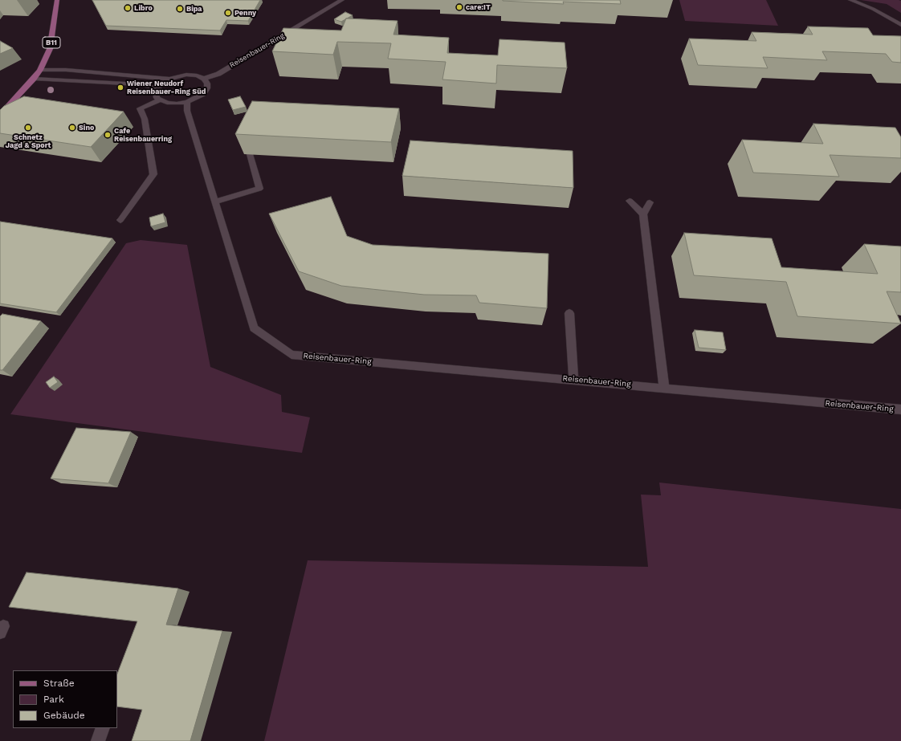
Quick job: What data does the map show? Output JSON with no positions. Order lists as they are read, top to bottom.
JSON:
{
  "streets": {
    "main road": ["B11"],
    "street": ["Reisenbauer-Ring"]
  },
  "places": [
    "care:IT",
    "Libro",
    "Bipa",
    "Penny",
    "Wiener Neudorf Reisenbauer-Ring Süd",
    "Schnetz Jagd & Sport",
    "Sino",
    "Cafe Reisenbauerring"
  ],
  "legend": ["Straße", "Park", "Gebäude"]
}
